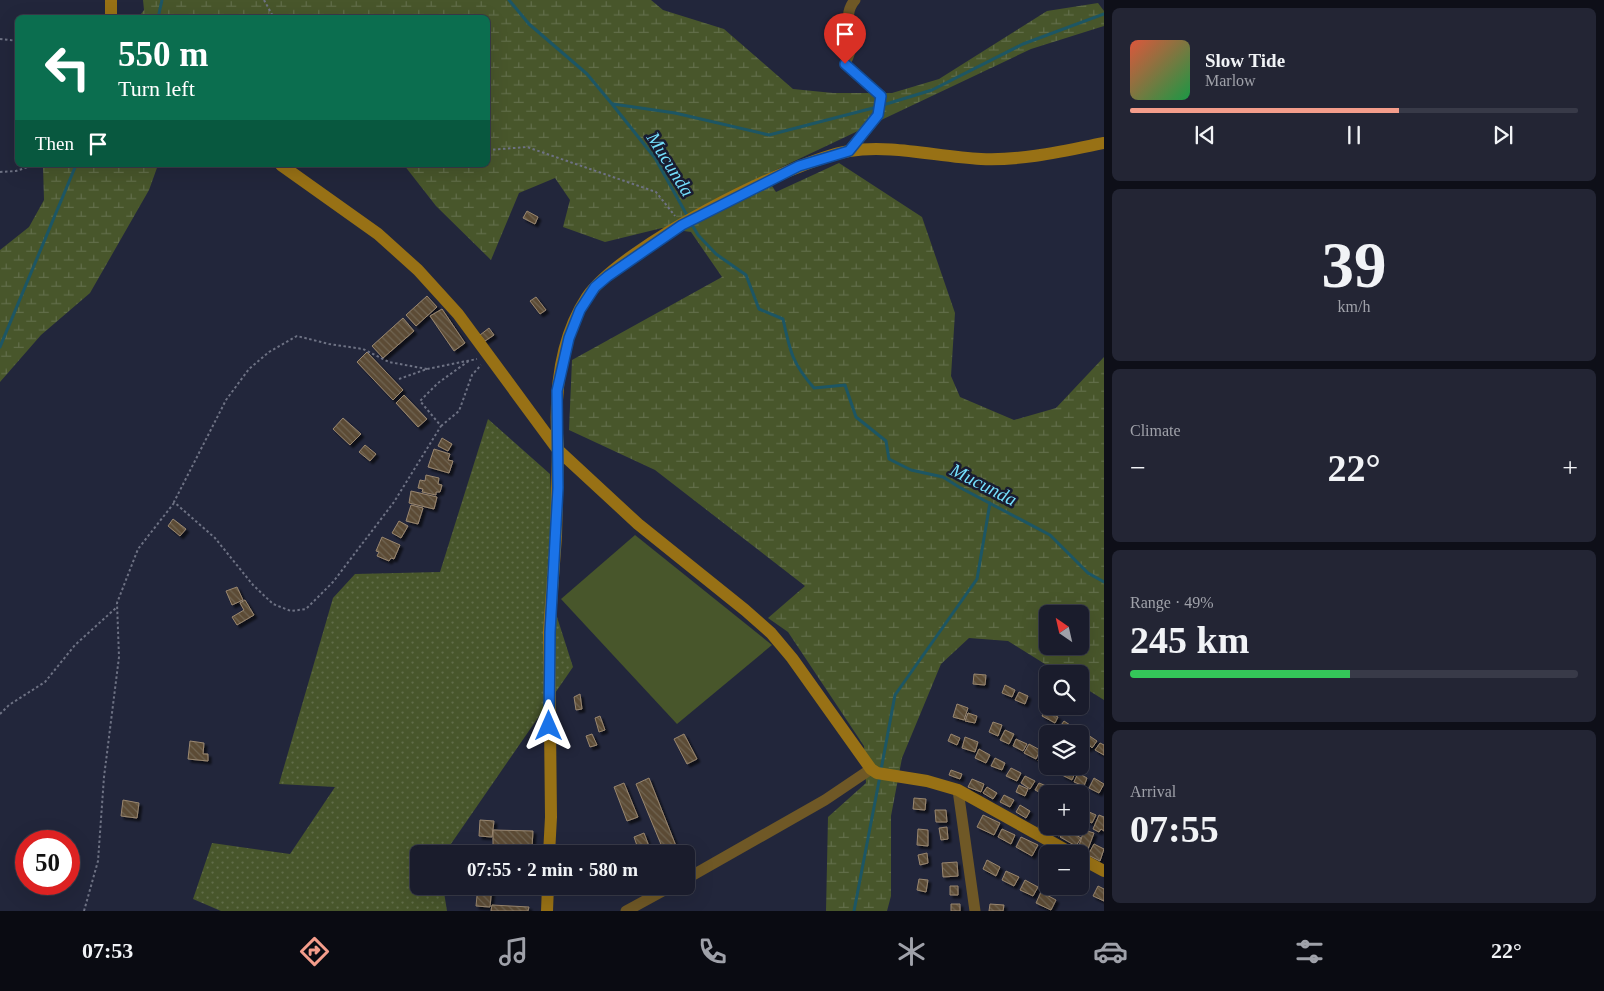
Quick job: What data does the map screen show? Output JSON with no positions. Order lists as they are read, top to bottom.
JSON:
{
  "water": ["Mucunda"],
  "north": "top left",
  "page": {
    "turn": ["550 m", "Turn left"],
    "song": ["Slow Tide", "Marlow"],
    "then": "Then",
    "tile": [
      ["39", "km/h"],
      "Climate",
      ["Range · 49%", "245 km"],
      ["Arrival", "07:55"]
    ],
    "heat": ["−", "22°", "+"],
    "map_buttons": ["+", "−"],
    "limit": "50",
    "trip": "07:55 · 2 min · 580 m",
    "tabs": ["07:53", "22°"]
  }
}
